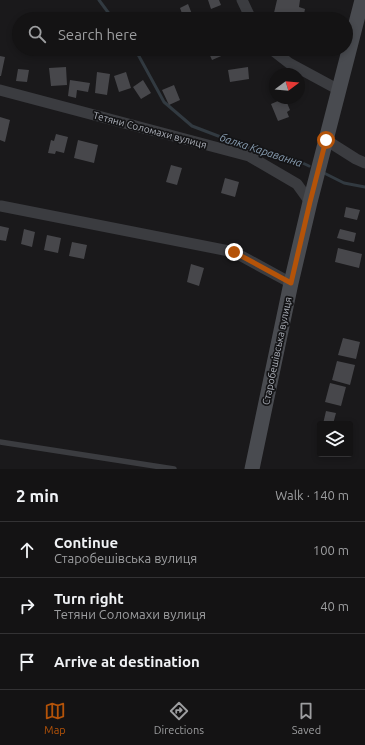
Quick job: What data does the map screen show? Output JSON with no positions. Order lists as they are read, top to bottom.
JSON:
{
  "streets": {
    "main road": ["Старобешівська вулиця"],
    "street": ["Тетяни Соломахи вулиця"]
  },
  "crossings": [
    ["Тетяни Соломахи вулиця", "Старобешівська вулиця"]
  ],
  "water": ["балка Караванна"],
  "north": "right",
  "page": {
    "search": "Search here",
    "heading": ["2 min", "Walk · 140 m"],
    "list": [
      ["Continue", "Старобешівська вулиця", "100 m"],
      ["Turn right", "Тетяни Соломахи вулиця", "40 m"],
      "Arrive at destination"
    ],
    "nav": ["Map", "Directions", "Saved"]
  }
}
